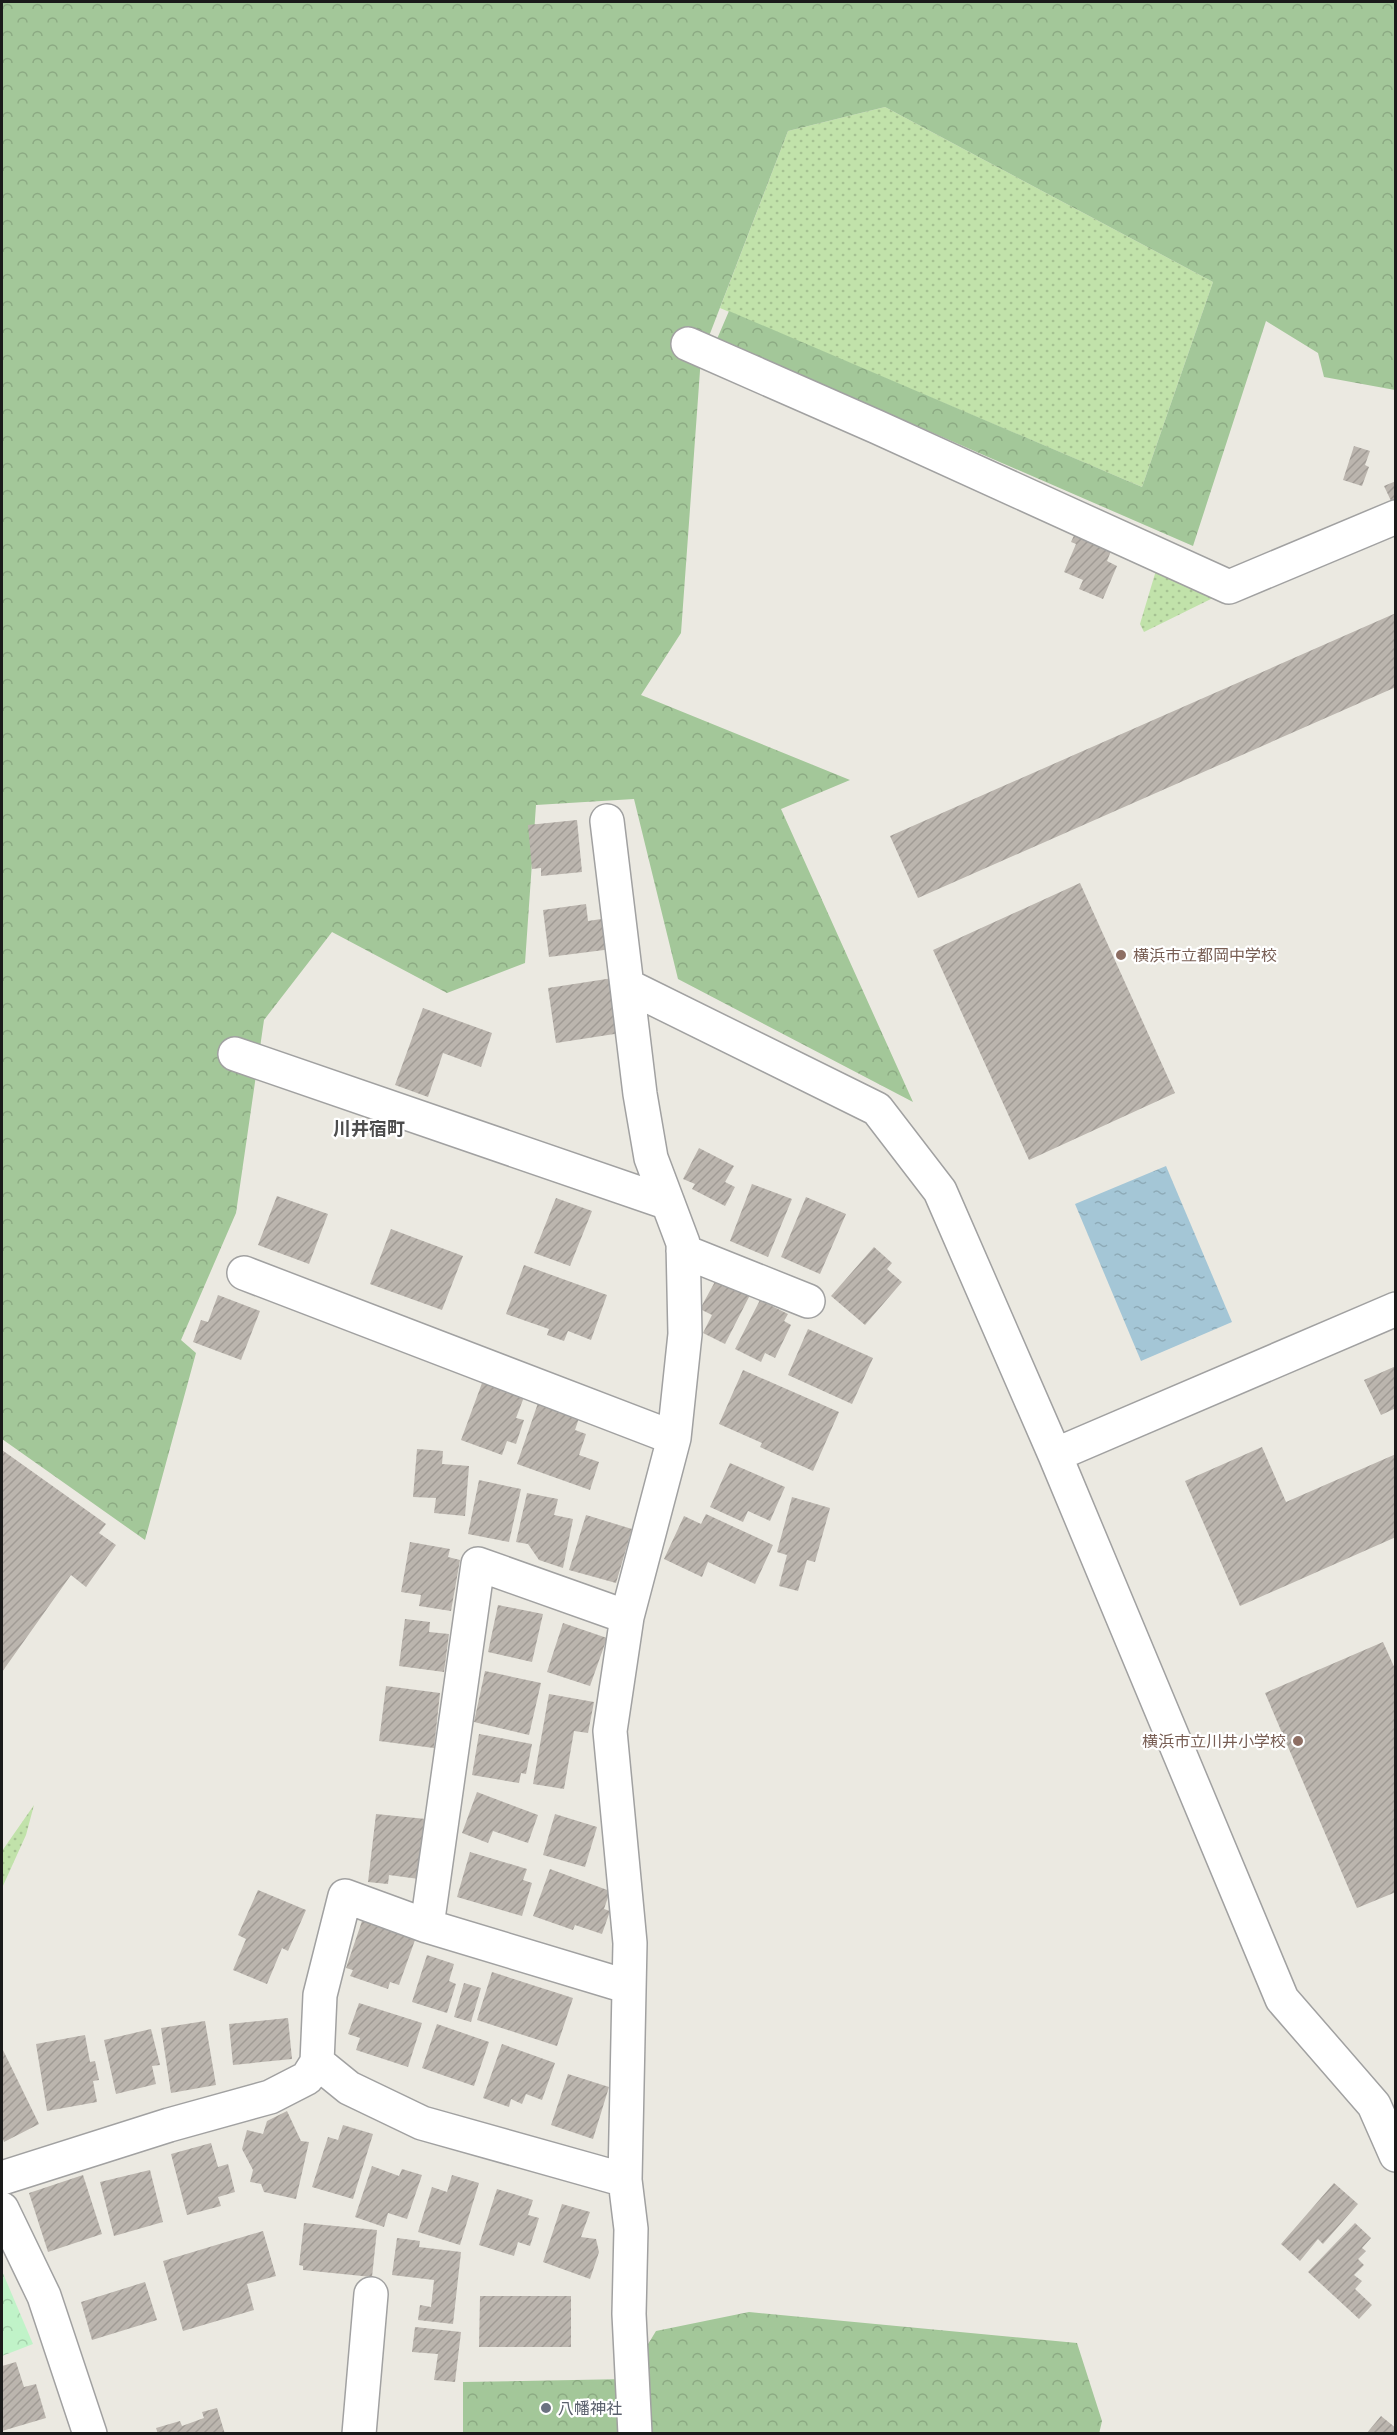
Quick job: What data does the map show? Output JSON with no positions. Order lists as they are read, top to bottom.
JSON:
{
  "districts": ["川井宿町"],
  "places": ["横浜市立都岡中学校", "横浜市立川井小学校", "八幡神社"]
}
